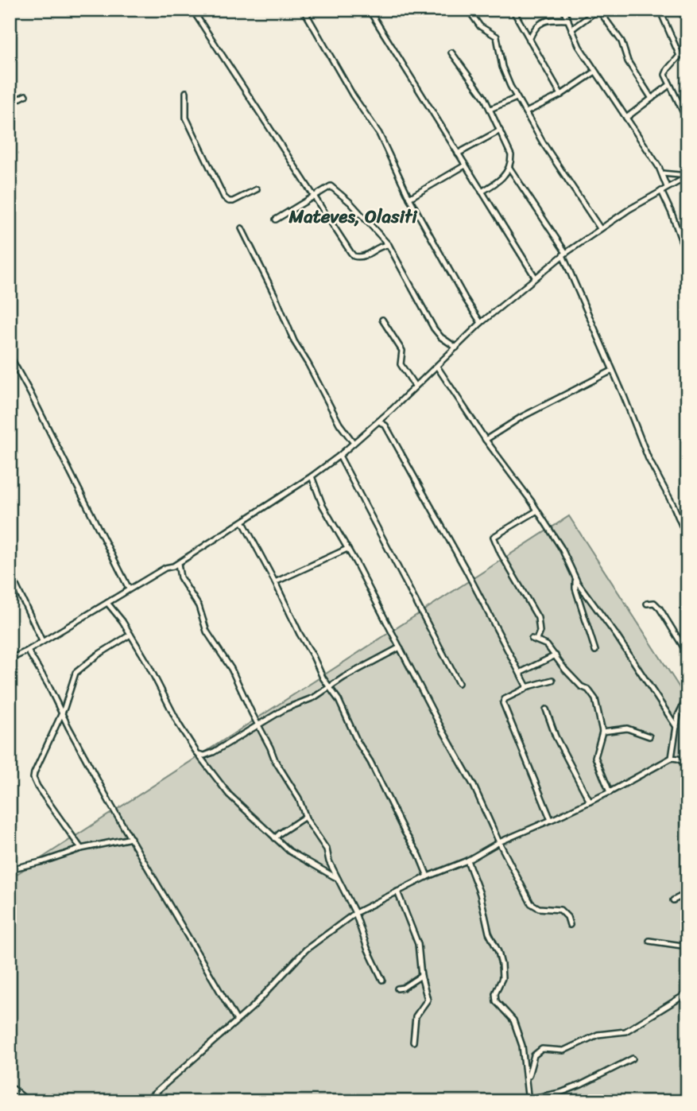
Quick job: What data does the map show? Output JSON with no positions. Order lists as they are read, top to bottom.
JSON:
{
  "districts": ["Mateves, Olasiti"]
}
